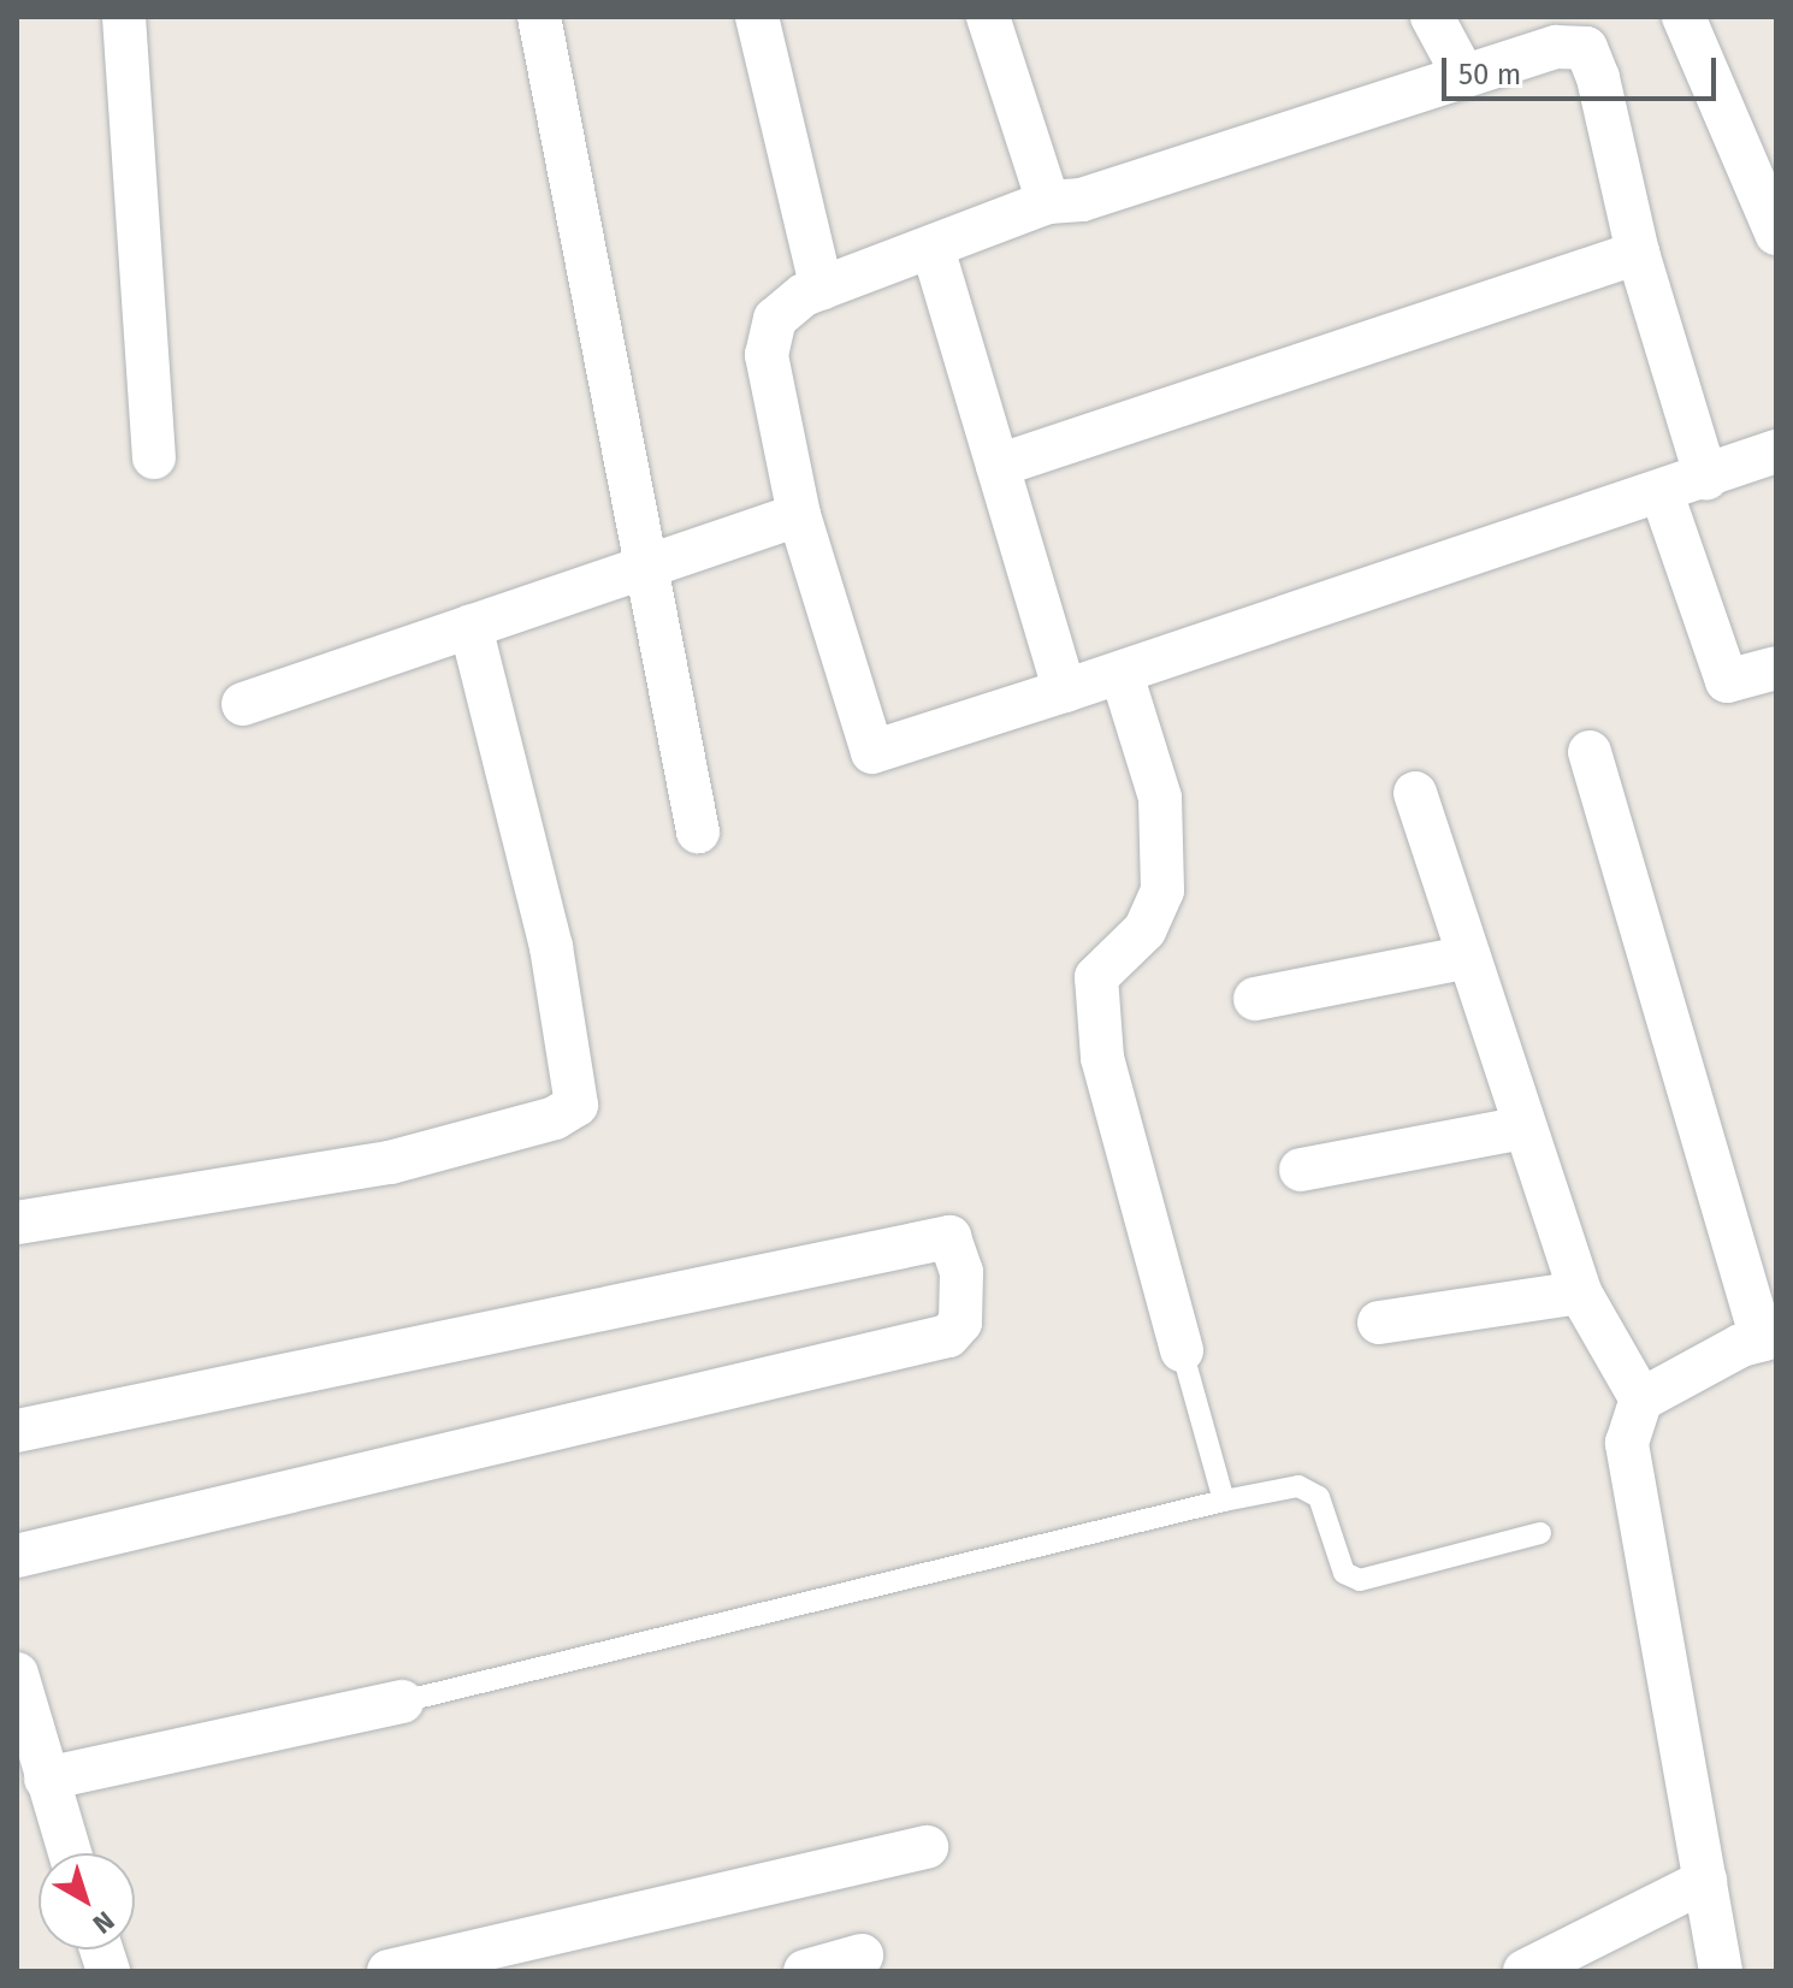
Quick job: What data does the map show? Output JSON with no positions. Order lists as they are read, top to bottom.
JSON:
{
  "scale_bar": "50 m",
  "north": "bottom right"
}
